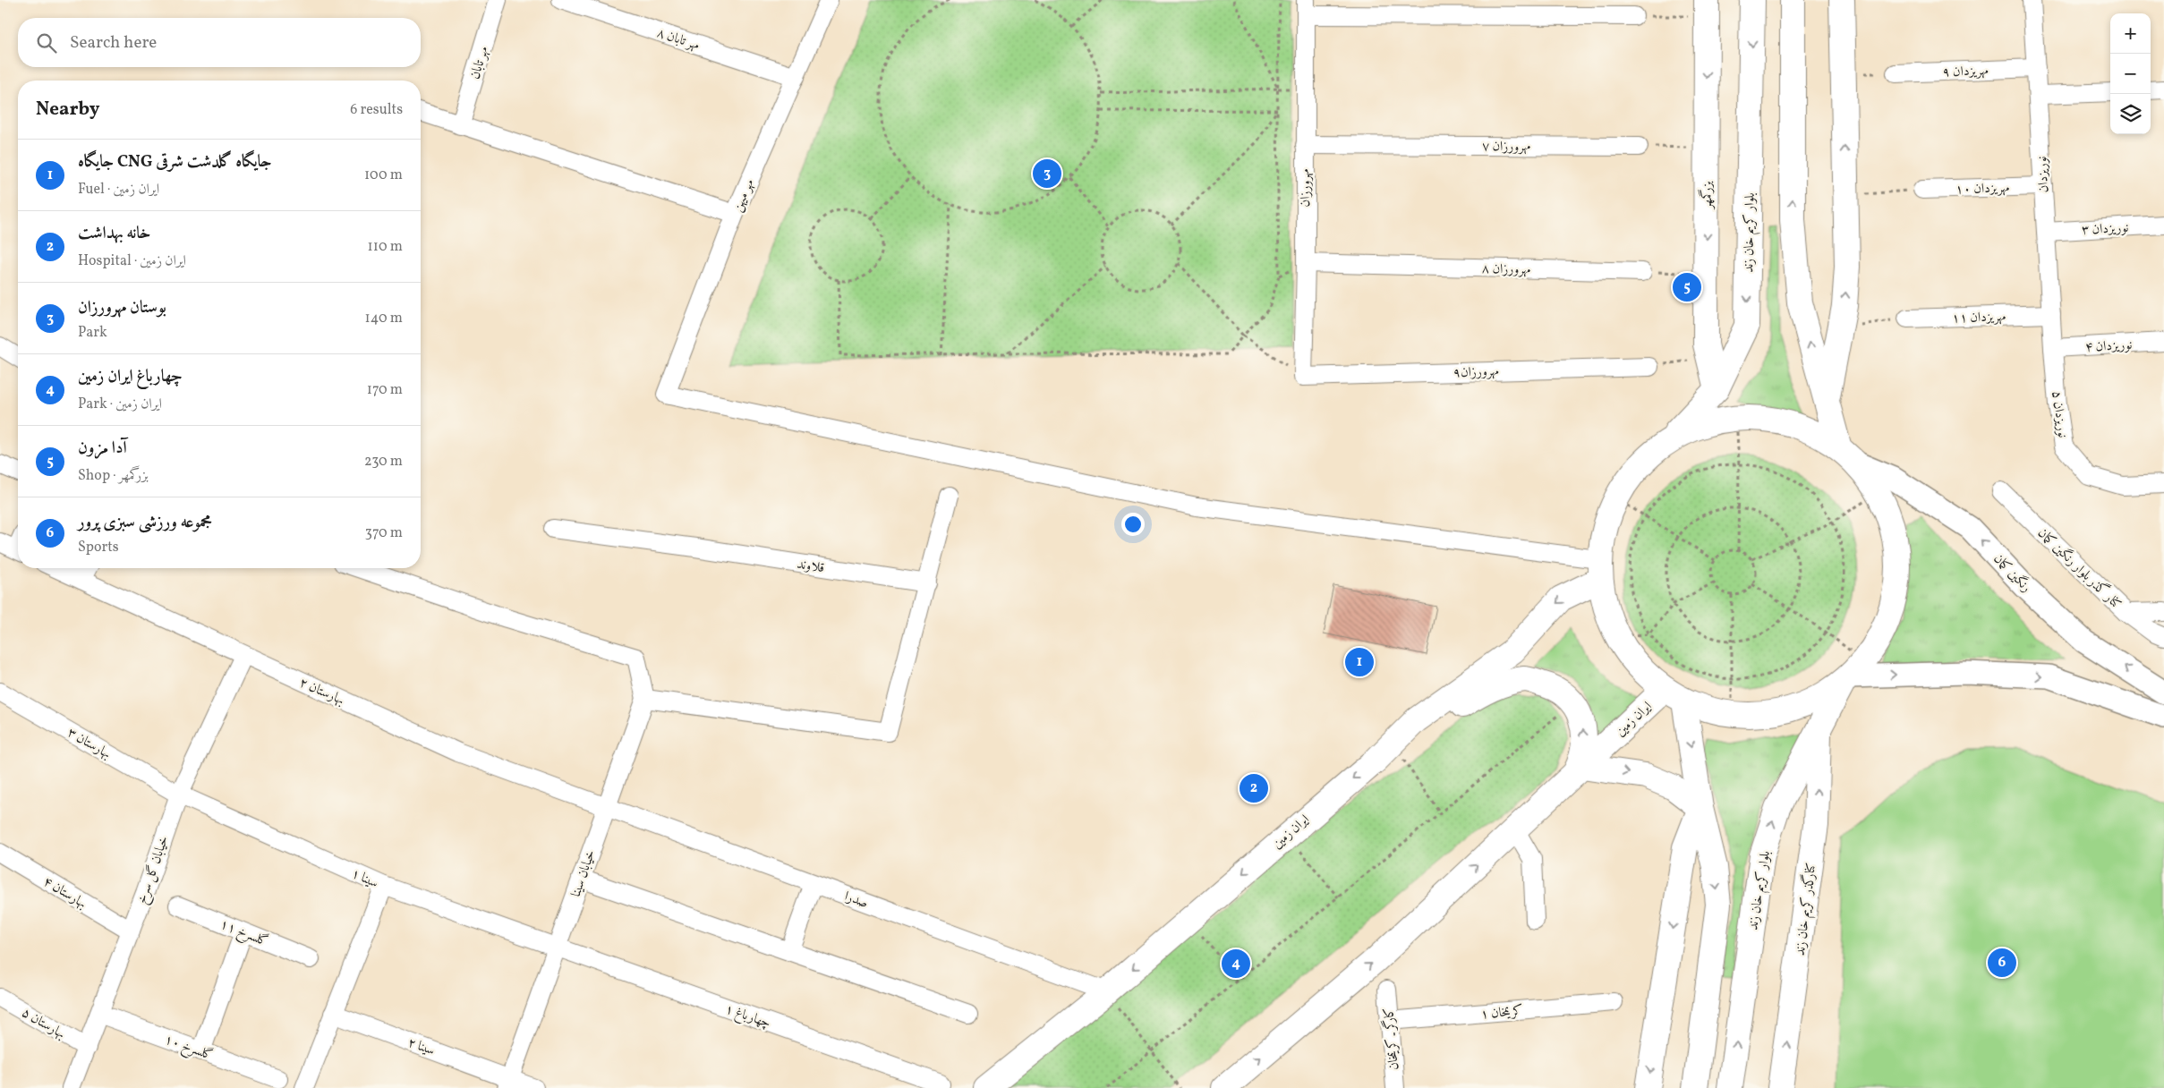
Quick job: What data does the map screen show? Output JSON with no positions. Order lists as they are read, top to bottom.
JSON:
{
  "streets": {
    "main road": [
      "بزرگمهر",
      "بلوار کریم خان زند",
      "ایران زمین",
      "کنارگذر کریم خان زند"
    ],
    "street": [
      "مهر تابان ۸",
      "مهر تابان",
      "مهریزدان ۹",
      "مهرورزان ۷",
      "نوریزدان",
      "مهرورزان",
      "مهریزدان ۱۰",
      "مهر میهن",
      "نوریزدان ۳",
      "مهرورزان ۸",
      "مهریزدان ۱۱",
      "نوریزدان ۴",
      "مهرورزان۹",
      "نوریزدان ۵",
      "قلاوند",
      "کنار گذر بلوار رنگین کمان",
      "رنگین کمان",
      "بهارستان ۲",
      "بهارستان ۳",
      "خیابان گل سرخ",
      "خیابان سینا",
      "سینا ۱",
      "بهارستان ۴",
      "صدرا",
      "گلسرخ ۱۱",
      "کریمخان ۱",
      "چهارباغ ۱",
      "بهارستان ۵",
      "کارگر ـ کریمخان",
      "سینا ۲",
      "گلسرخ ۱۰"
    ]
  },
  "crossings": [
    ["مهر تابان ۸", "مهر میهن"],
    ["مهریزدان ۹", "نوریزدان"],
    ["مهرورزان ۷", "مهرورزان"],
    ["نوریزدان", "مهریزدان ۱۰"],
    ["نوریزدان", "نوریزدان ۳"],
    ["نوریزدان", "مهریزدان ۱۱"],
    ["نوریزدان", "نوریزدان ۴"],
    ["نوریزدان", "نوریزدان ۵"],
    ["مهرورزان", "مهرورزان ۸"],
    ["مهرورزان", "مهرورزان۹"],
    ["مهر میهن", "ایران زمین"],
    ["بزرگمهر", "بلوار کریم خان زند"],
    ["بلوار کریم خان زند", "رنگین کمان"],
    ["بلوار کریم خان زند", "کنارگذر کریم خان زند"],
    ["نوریزدان ۴", "نوریزدان ۵"],
    ["بهارستان ۲", "خیابان گل سرخ"],
    ["بهارستان ۲", "خیابان سینا"],
    ["بهارستان ۲", "صدرا"],
    ["ایران زمین", "صدرا"],
    ["بهارستان ۳", "خیابان گل سرخ"],
    ["بهارستان ۳", "سینا ۱"],
    ["خیابان گل سرخ", "سینا ۱"],
    ["خیابان گل سرخ", "بهارستان ۴"],
    ["خیابان گل سرخ", "بهارستان ۵"],
    ["خیابان گل سرخ", "گلسرخ ۱۰"],
    ["خیابان سینا", "سینا ۱"],
    ["خیابان سینا", "صدرا"],
    ["خیابان سینا", "چهارباغ ۱"],
    ["خیابان سینا", "سینا ۲"],
    ["سینا ۱", "چهارباغ ۱"],
    ["کریمخان ۱", "کارگر ـ کریمخان"]
  ],
  "one_way": ["رنگین کمان"],
  "page": {
    "map_buttons": ["+", "−"],
    "search": "Search here",
    "heading": ["Nearby", "6 results"],
    "list": [
      {
        "mark": "1",
        "name": "جایگاه CNG جایگاه گلدشت شرقی",
        "note": "Fuel · ایران زمین",
        "value": "100 m"
      },
      {
        "mark": "2",
        "name": "خانه بهداشت",
        "note": "Hospital · ایران زمین",
        "value": "110 m"
      },
      {
        "mark": "3",
        "name": "بوستان مهرورزان",
        "note": "Park",
        "value": "140 m"
      },
      {
        "mark": "4",
        "name": "چهارباغ ایران زمین",
        "note": "Park · ایران زمین",
        "value": "170 m"
      },
      {
        "mark": "5",
        "name": "آدا مزون",
        "note": "Shop · بزرگمهر",
        "value": "230 m"
      },
      {
        "mark": "6",
        "name": "مجموعه ورزشی سبزی پرور",
        "note": "Sports",
        "value": "370 m"
      }
    ],
    "pins": [
      "3",
      "5",
      "1",
      "2",
      "6",
      "4"
    ]
  }
}
